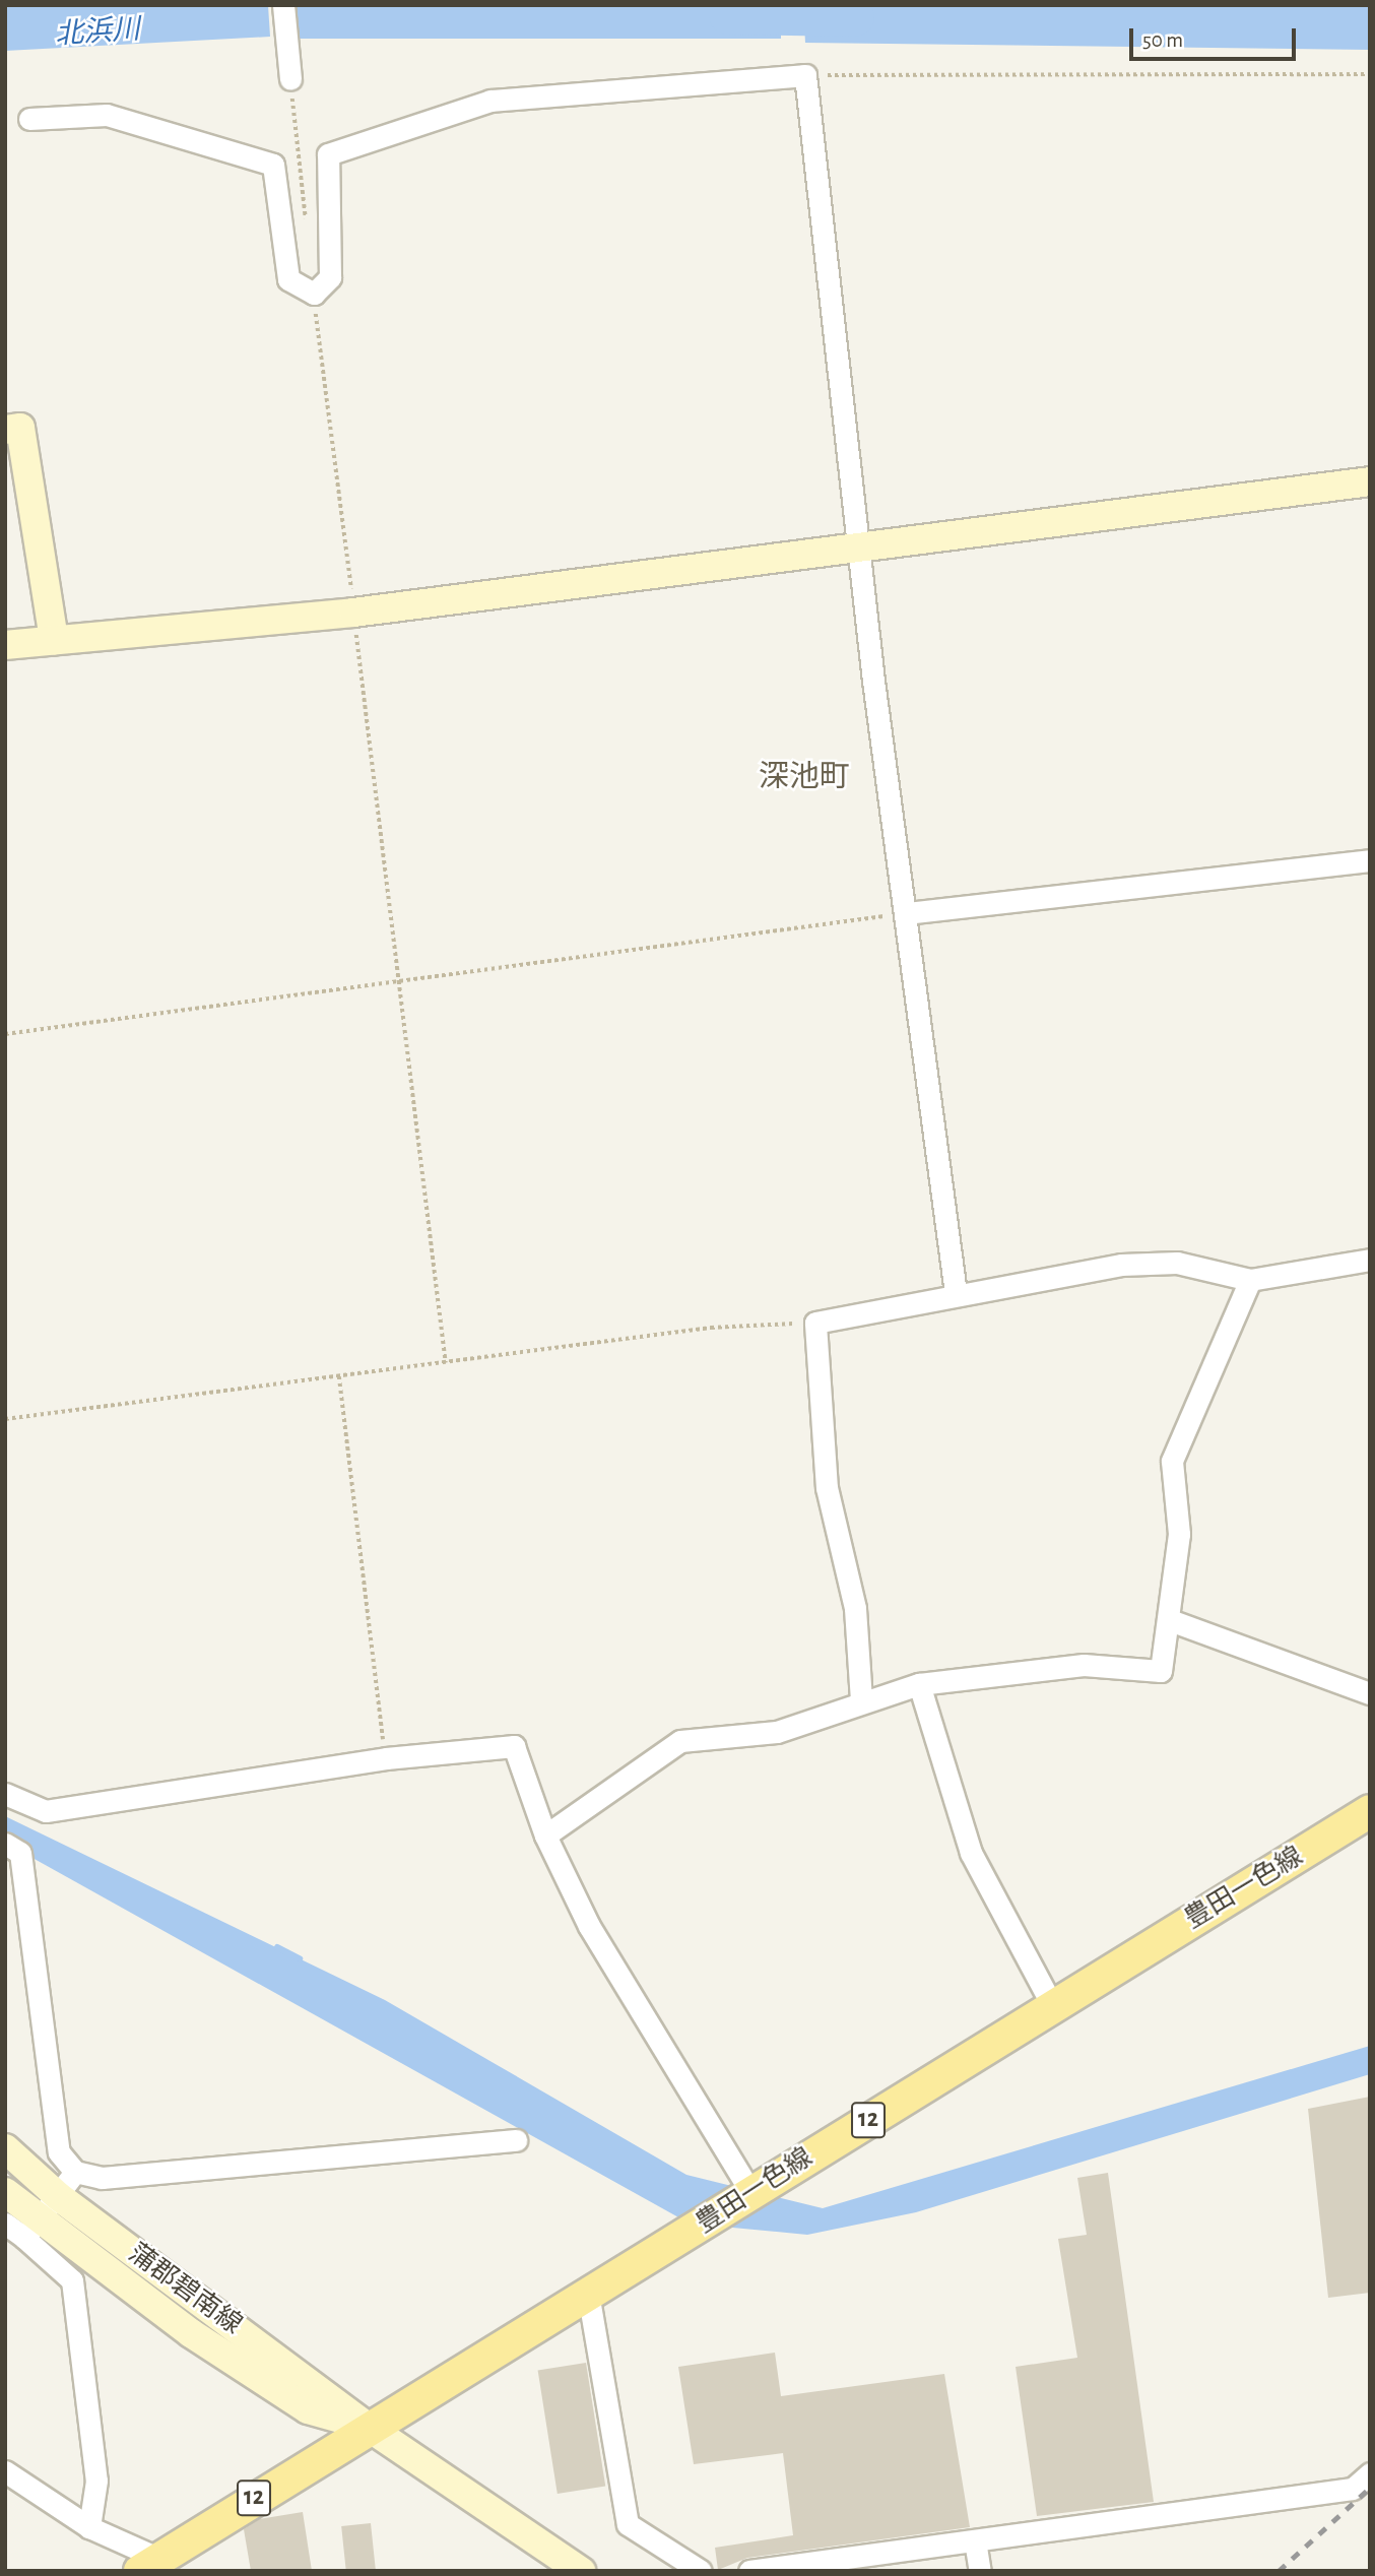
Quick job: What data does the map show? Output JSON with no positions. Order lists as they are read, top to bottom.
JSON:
{
  "streets": {
    "main road": ["豊田一色線", "12"],
    "street": ["蒲郡碧南線"]
  },
  "crossings": [
    ["豊田一色線", "蒲郡碧南線"]
  ],
  "districts": ["深池町"],
  "water": ["北浜川"],
  "scale_bar": "50 m"
}
